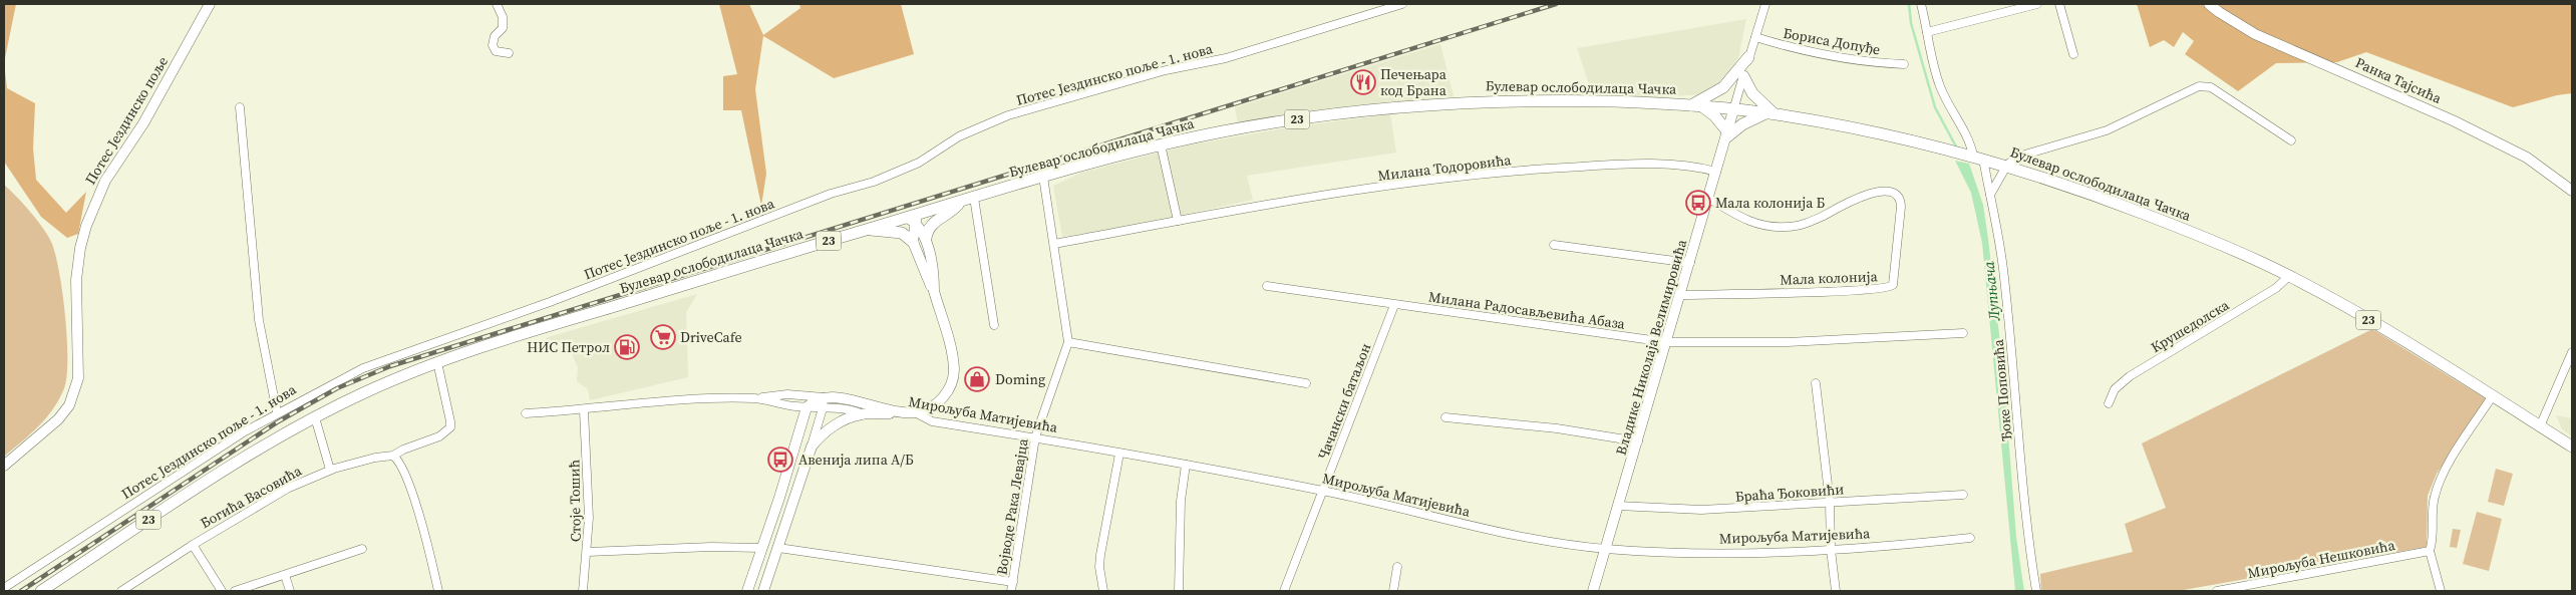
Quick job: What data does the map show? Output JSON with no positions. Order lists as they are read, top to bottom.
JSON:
{
  "streets": {
    "main road": ["Булевар ослободилаца Чачка", "23"],
    "street": [
      "Бориса Допуђе",
      "Потес Јездинско поље - 1. нова",
      "Ранка Тајсића",
      "Потес Јездинско поље",
      "Милана Тодоровића",
      "Мала колонија",
      "Милана Радосављевића Абаза",
      "Крушедолска",
      "Владике Николаја Велимировића",
      "Ђоке Поповића",
      "Чачански батаљон",
      "Мирољуба Матијевића",
      "Браћа Ђоковићи",
      "Богића Васовића",
      "Стоје Тошић",
      "Војводе Рака Левајца",
      "Мирољуба Нешковића"
    ]
  },
  "crossings": [
    ["Булевар ослободилаца Чачка", "Крушедолска"],
    ["Булевар ослободилаца Чачка", "Владике Николаја Велимировића"],
    ["Булевар ослободилаца Чачка", "Ђоке Поповића"],
    ["Булевар ослободилаца Чачка", "Богића Васовића"],
    ["Булевар ослободилаца Чачка", "Војводе Рака Левајца"],
    ["Милана Тодоровића", "Владике Николаја Велимировића"],
    ["Милана Тодоровића", "Војводе Рака Левајца"],
    ["Мала колонија", "Владике Николаја Велимировића"],
    ["Милана Радосављевића Абаза", "Владике Николаја Велимировића"],
    ["Милана Радосављевића Абаза", "Чачански батаљон"],
    ["Владике Николаја Велимировића", "Мирољуба Матијевића"],
    ["Владике Николаја Велимировића", "Браћа Ђоковићи"],
    ["Чачански батаљон", "Мирољуба Матијевића"],
    ["Мирољуба Матијевића", "Војводе Рака Левајца"]
  ],
  "water": ["Лупњача"],
  "places": {
    "restaurant": ["Печењара код Брана"],
    "bus stop": ["Мала колонија Б", "Авенија липа А/Б"],
    "supermarket": ["DriveCafe"],
    "fuel station": ["НИС Петрол"],
    "shop": ["Doming"]
  }
}
